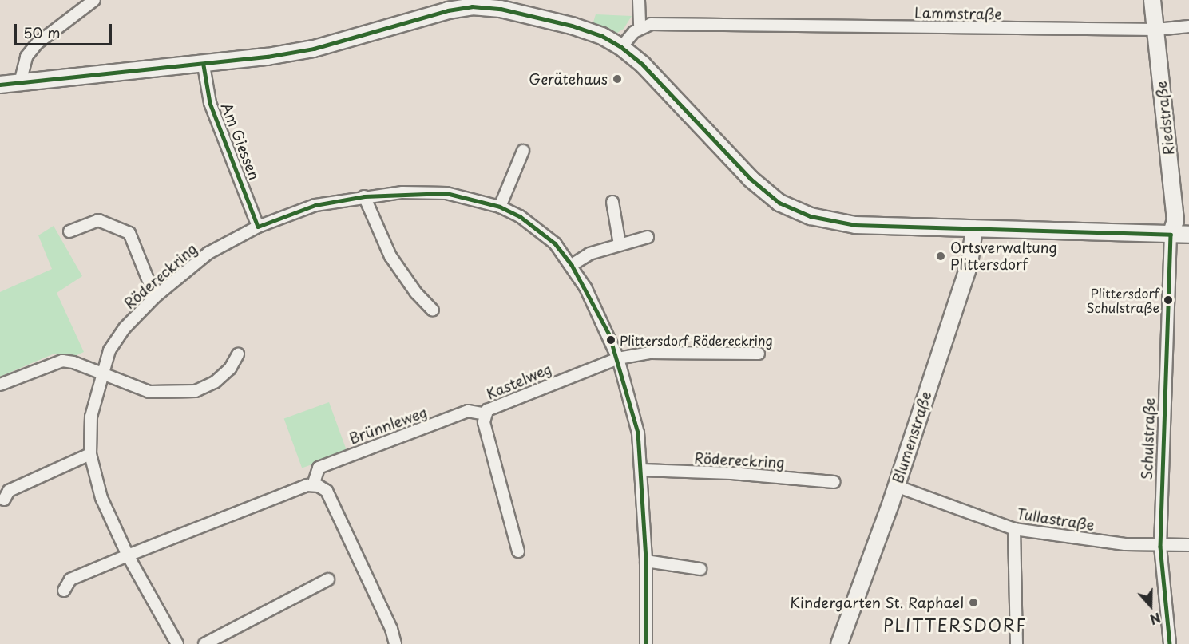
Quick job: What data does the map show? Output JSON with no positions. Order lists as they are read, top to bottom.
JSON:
{
  "streets": {
    "main road": ["Riedstraße", "Blumenstraße"],
    "street": [
      "Lammstraße",
      "Am Giessen",
      "Rödereckring",
      "Kastelweg",
      "Brünnleweg",
      "Schulstraße",
      "Tullastraße"
    ]
  },
  "crossings": [
    ["Lammstraße", "Riedstraße"],
    ["Riedstraße", "Schulstraße"],
    ["Am Giessen", "Rödereckring"],
    ["Rödereckring", "Kastelweg"],
    ["Kastelweg", "Brünnleweg"],
    ["Blumenstraße", "Tullastraße"],
    ["Schulstraße", "Tullastraße"]
  ],
  "districts": ["PLITTERSDORF"],
  "places": [
    "Gerätehaus",
    "Ortsverwaltung Plittersdorf",
    "Plittersdorf Schulstraße",
    "Plittersdorf Rödereckring",
    "Kindergarten St. Raphael"
  ],
  "scale_bar": "50 m",
  "north": "bottom"
}
